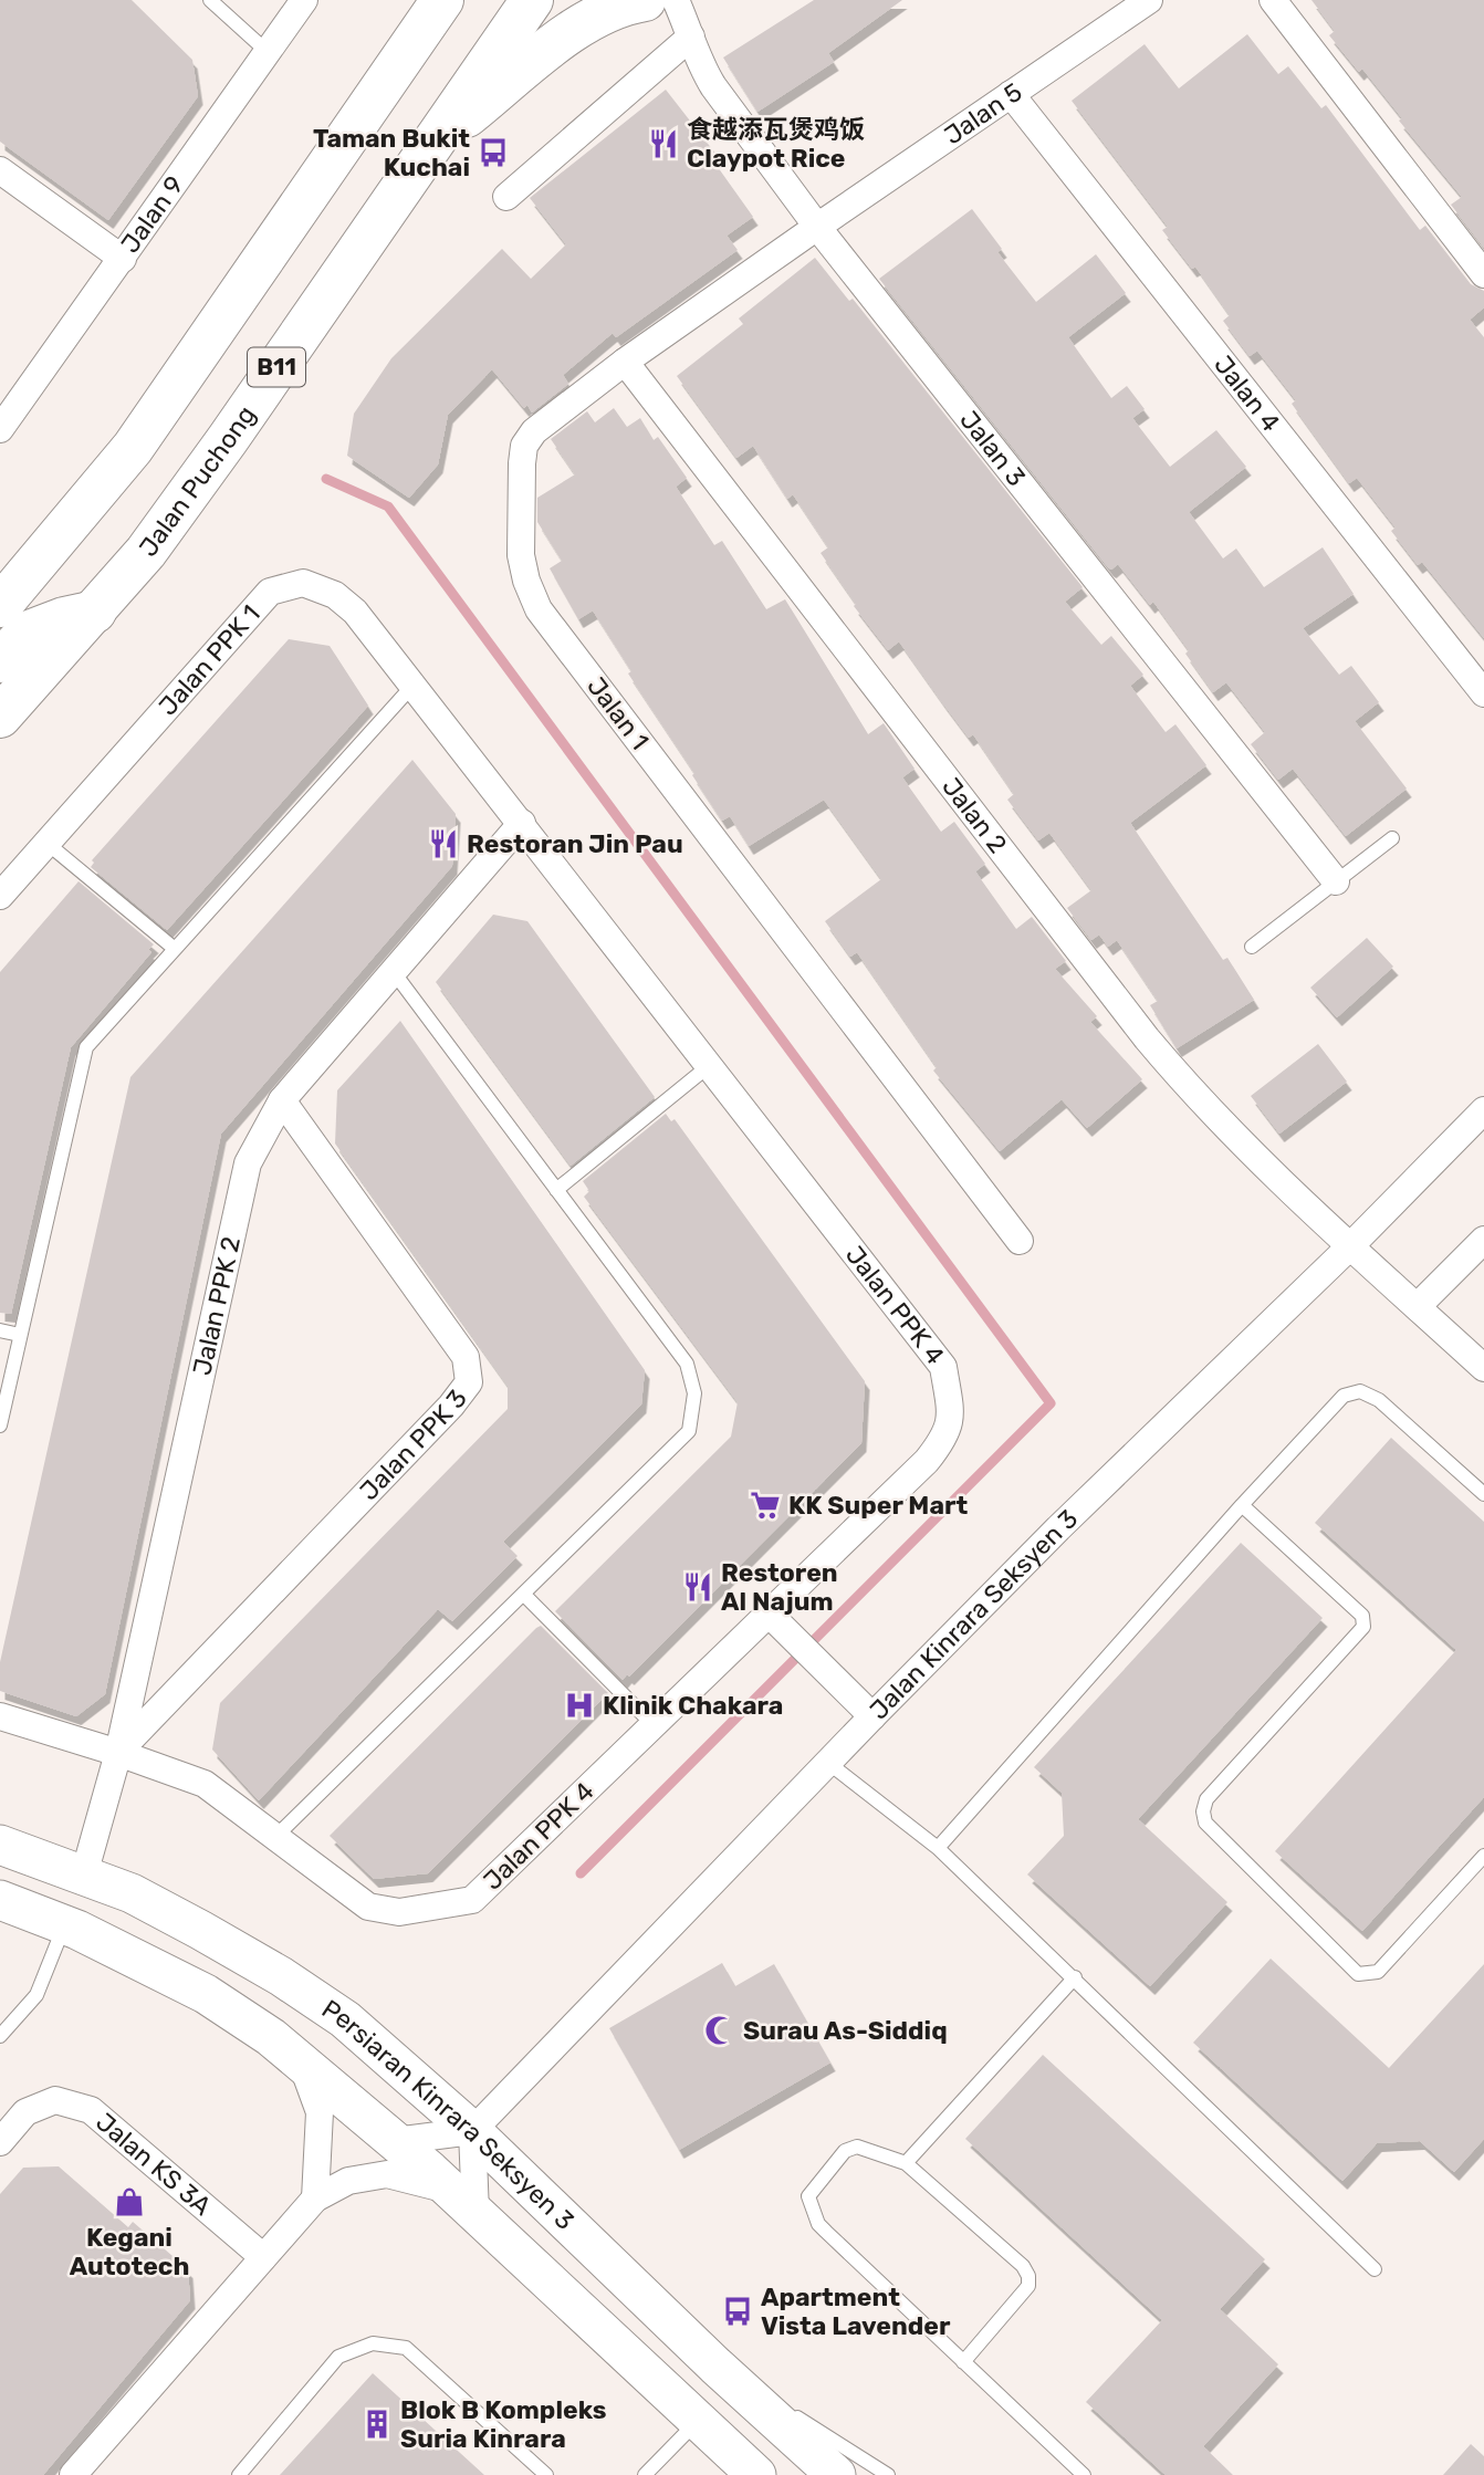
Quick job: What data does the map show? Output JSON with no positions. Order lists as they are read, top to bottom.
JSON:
{
  "streets": {
    "main road": ["B11", "Jalan Puchong", "Persiaran Kinrara Seksyen 3"],
    "street": [
      "Jalan 5",
      "Jalan 9",
      "Jalan 4",
      "Jalan 3",
      "Jalan PPK 1",
      "Jalan 1",
      "Jalan 2",
      "Jalan PPK 4",
      "Jalan PPK 2",
      "Jalan PPK 3",
      "Jalan Kinrara Seksyen 3",
      "Jalan KS 3A"
    ]
  },
  "crossings": [
    ["Jalan 5", "Jalan 4"],
    ["Jalan 5", "Jalan 3"],
    ["Jalan 5", "Jalan 1"],
    ["Jalan 3", "Jalan 1"],
    ["Jalan PPK 1", "Jalan PPK 4"],
    ["Jalan PPK 1", "Jalan PPK 2"],
    ["Jalan 1", "Jalan 2"],
    ["Jalan 2", "Jalan Kinrara Seksyen 3"],
    ["Jalan PPK 4", "Jalan PPK 2"],
    ["Jalan PPK 4", "Jalan PPK 3"],
    ["Jalan PPK 2", "Jalan PPK 3"],
    ["Jalan PPK 2", "Persiaran Kinrara Seksyen 3"],
    ["Jalan Kinrara Seksyen 3", "Persiaran Kinrara Seksyen 3"]
  ],
  "places": {
    "restaurant": ["食越添瓦煲鸡饭 Claypot Rice", "Restoran Jin Pau", "Restoren Al Najum"],
    "bus stop": ["Taman Bukit Kuchai", "Apartment Vista Lavender"],
    "supermarket": ["KK Super Mart"],
    "hospital": ["Klinik Chakara"],
    "mosque": ["Surau As-Siddiq"],
    "shop": ["Kegani Autotech"],
    "building": ["Blok B Kompleks Suria Kinrara"]
  }
}
